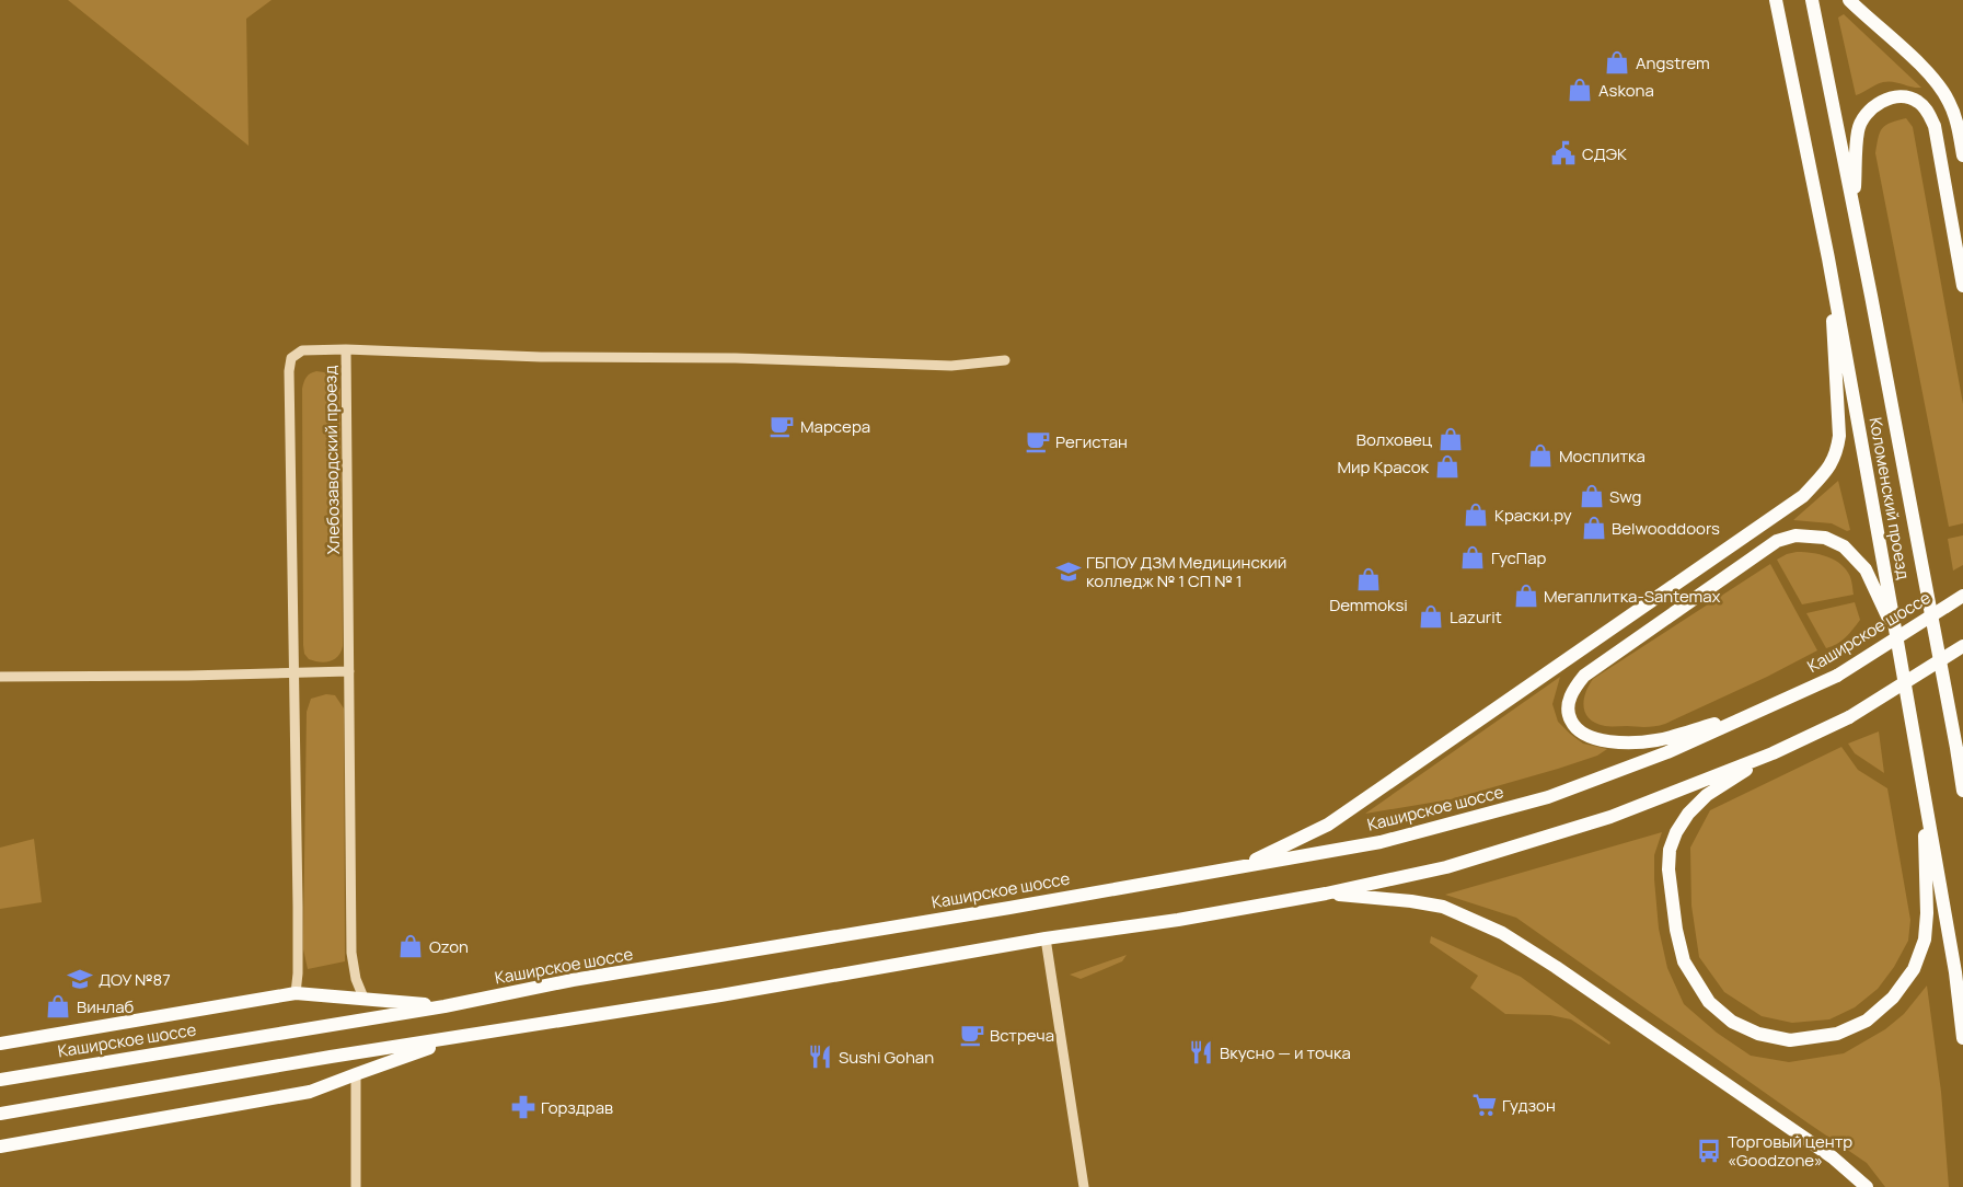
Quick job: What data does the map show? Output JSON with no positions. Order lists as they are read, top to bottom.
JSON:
{
  "streets": {
    "main road": ["Коломенский проезд", "Каширское шоссе"],
    "street": ["Хлебозаводский проезд"]
  },
  "places": {
    "shop": [
      "Angstrem",
      "Askona",
      "Волховец",
      "Мосплитка",
      "Мир Красок",
      "Swg",
      "Краски.ру",
      "Belwooddoors",
      "ГусПар",
      "Demmoksi",
      "Мегаплитка-Santemax",
      "Lazurit",
      "Ozon",
      "Винлаб"
    ],
    "public building": ["СДЭК"],
    "cafe": ["Марсера", "Регистан", "Встреча"],
    "school or university": ["ГБПОУ ДЗМ Медицинский колледж № 1 СП № 1", "ДОУ №87"],
    "restaurant": ["Вкусно — и точка", "Sushi Gohan"],
    "supermarket": ["Гудзон"],
    "pharmacy": ["Горздрав"],
    "bus stop": ["Торговый центр «Goodzone»"]
  }
}
